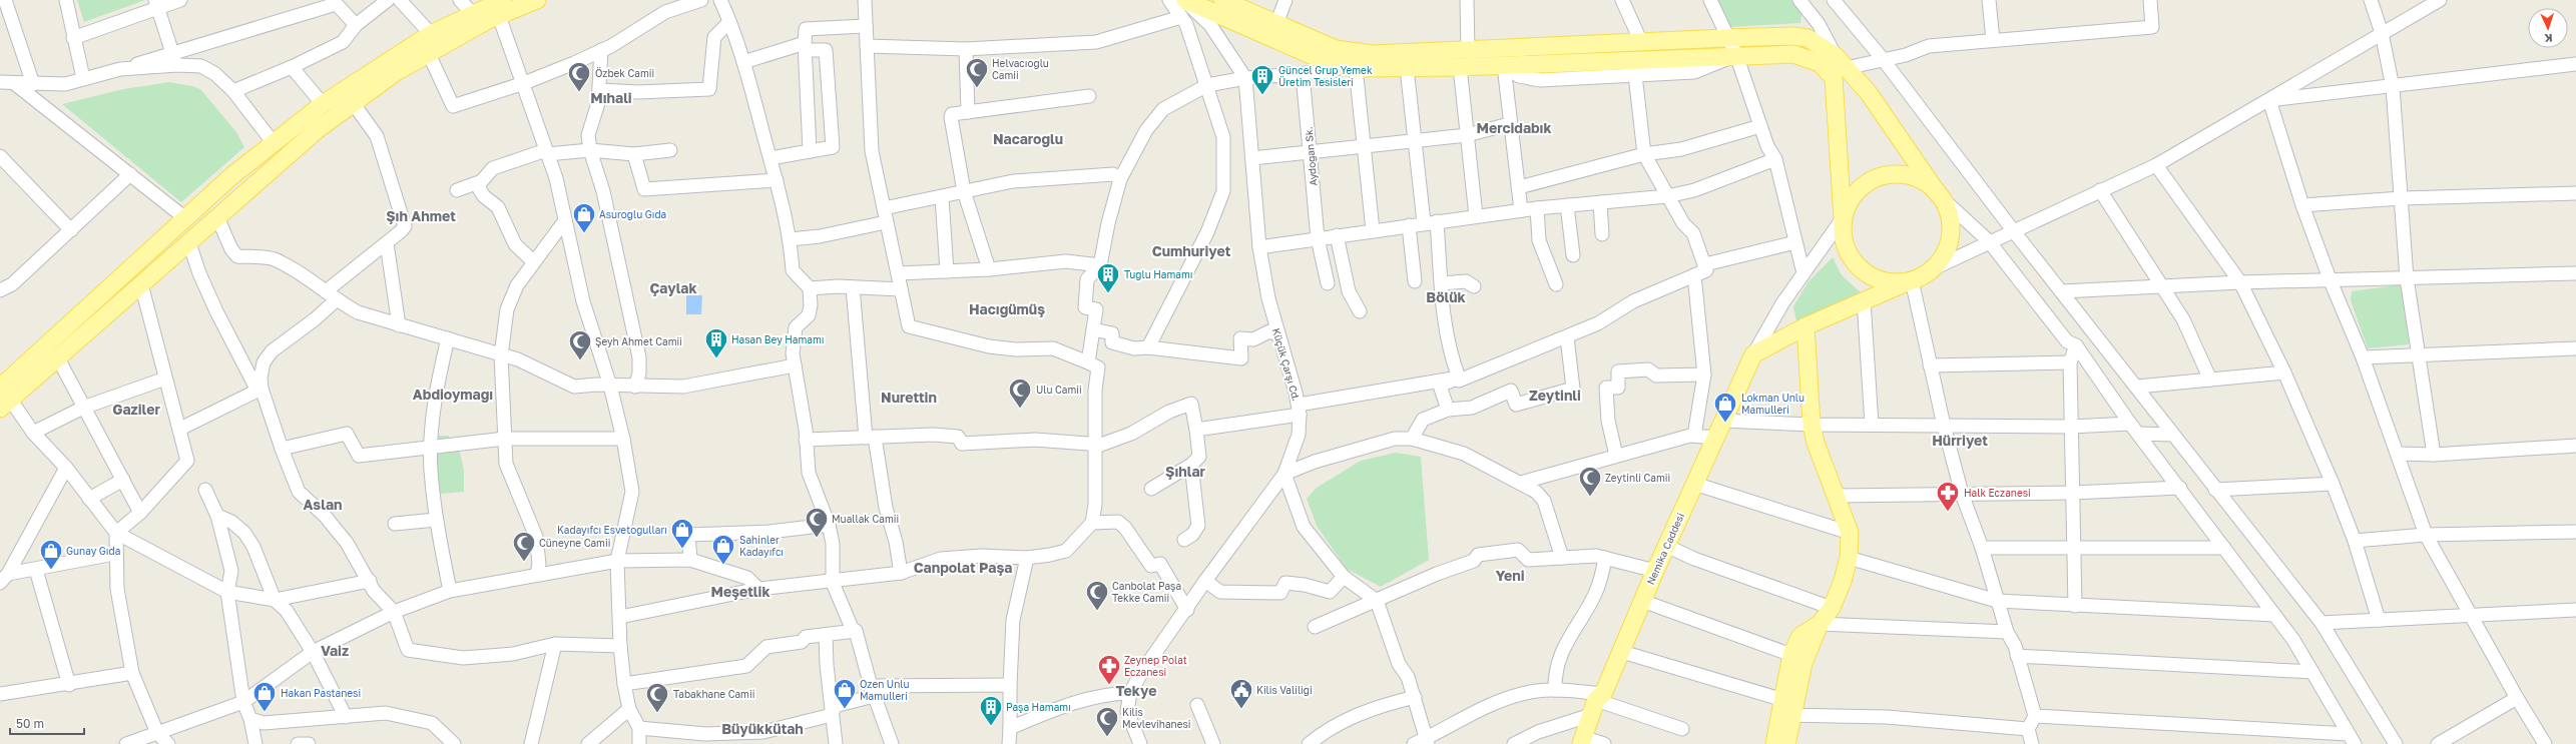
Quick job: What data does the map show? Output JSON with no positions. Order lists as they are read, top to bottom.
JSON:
{
  "streets": {
    "main road": ["Nemika Caddesi"],
    "street": ["Aydoğan Sk.", "Küçük Çarşı Cd."]
  },
  "districts": [
    "Mıhali",
    "Mercidabık",
    "Nacaroğlu",
    "Şıh Ahmet",
    "Cumhuriyet",
    "Çaylak",
    "Bölük",
    "Hacıgümüş",
    "Abdioymağı",
    "Zeytinli",
    "Nurettin",
    "Gaziler",
    "Hürriyet",
    "Şıhlar",
    "Aslan",
    "Canpolat Paşa",
    "Yeni",
    "Meşetlik",
    "Vaiz",
    "Tekye",
    "Büyükkütah"
  ],
  "places": {
    "mosque": [
      "Helvacıoğlu Camii",
      "Özbek Camii",
      "Şeyh Ahmet Camii",
      "Ulu Camii",
      "Zeytinli Camii",
      "Muallak Camii",
      "Cüneyne Camii",
      "Canbolat Paşa Tekke Camii",
      "Tabakhane Camii",
      "Kilis Mevlevihanesi"
    ],
    "building": [
      "Güncel Grup Yemek Üretim Tesisleri",
      "Tuğlu Hamamı",
      "Hasan Bey Hamamı",
      "Paşa Hamamı"
    ],
    "shop": [
      "Asuroglu Gıda",
      "Lokman Unlu Mamulleri",
      "Kadayıfcı Esvetogulları",
      "Sahinler Kadayıfcı",
      "Gunay Gıda",
      "Ozen Unlu Mamulleri",
      "Hakan Pastanesi"
    ],
    "pharmacy": ["Halk Eczanesi", "Zeynep Polat Eczanesi"],
    "public building": ["Kilis Valiliği"]
  },
  "scale_bar": "50 m",
  "north": "bottom"
}
